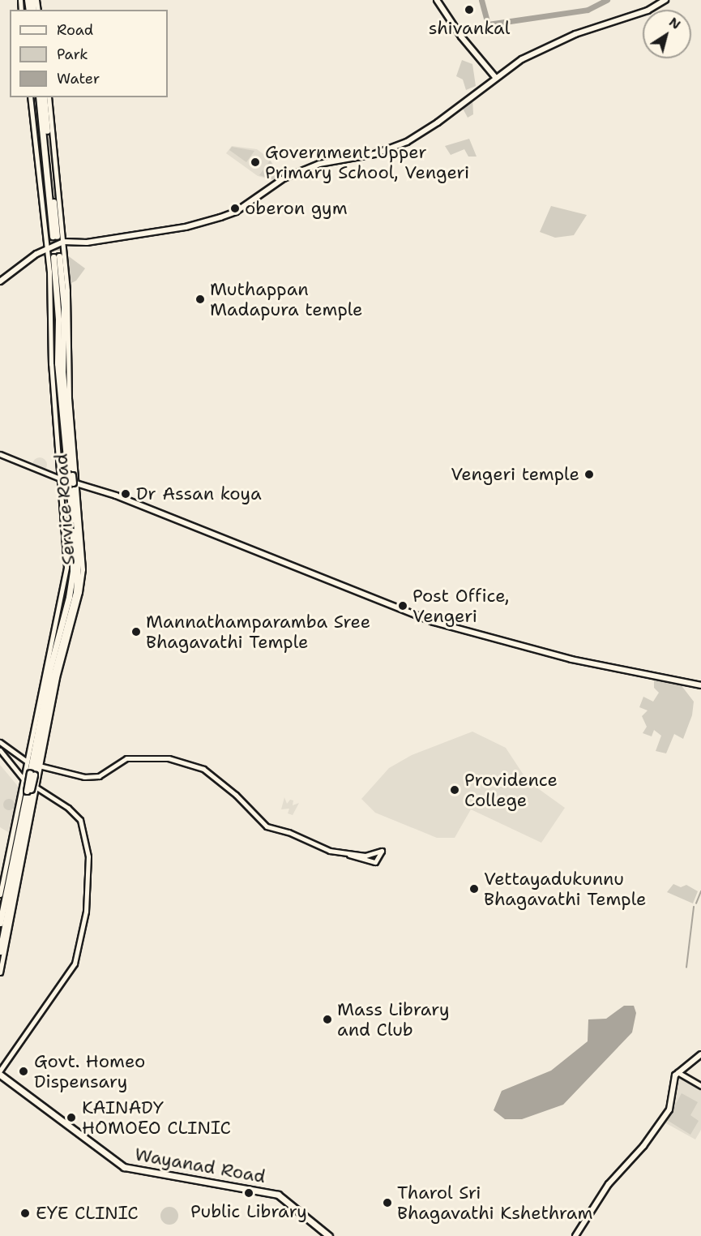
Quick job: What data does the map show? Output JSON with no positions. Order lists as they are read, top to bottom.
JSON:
{
  "streets": {
    "highway": ["Wayanad Road"],
    "street": ["Service Road"]
  },
  "places": [
    "shivankal",
    "Government Upper Primary School, Vengeri",
    "oberon gym",
    "Muthappan Madapura temple",
    "Vengeri temple",
    "Dr Assan koya",
    "Post Office, Vengeri",
    "Mannathamparamba Sree Bhagavathi Temple",
    "Providence College",
    "Vettayadukunnu Bhagavathi Temple",
    "Mass Library and Club",
    "Govt. Homeo Dispensary",
    "KAINADY HOMOEO CLINIC",
    "Public Library",
    "Tharol Sri Bhagavathi Kshethram",
    "EYE CLINIC"
  ],
  "legend": ["Road", "Park", "Water"],
  "north": "top right"
}
